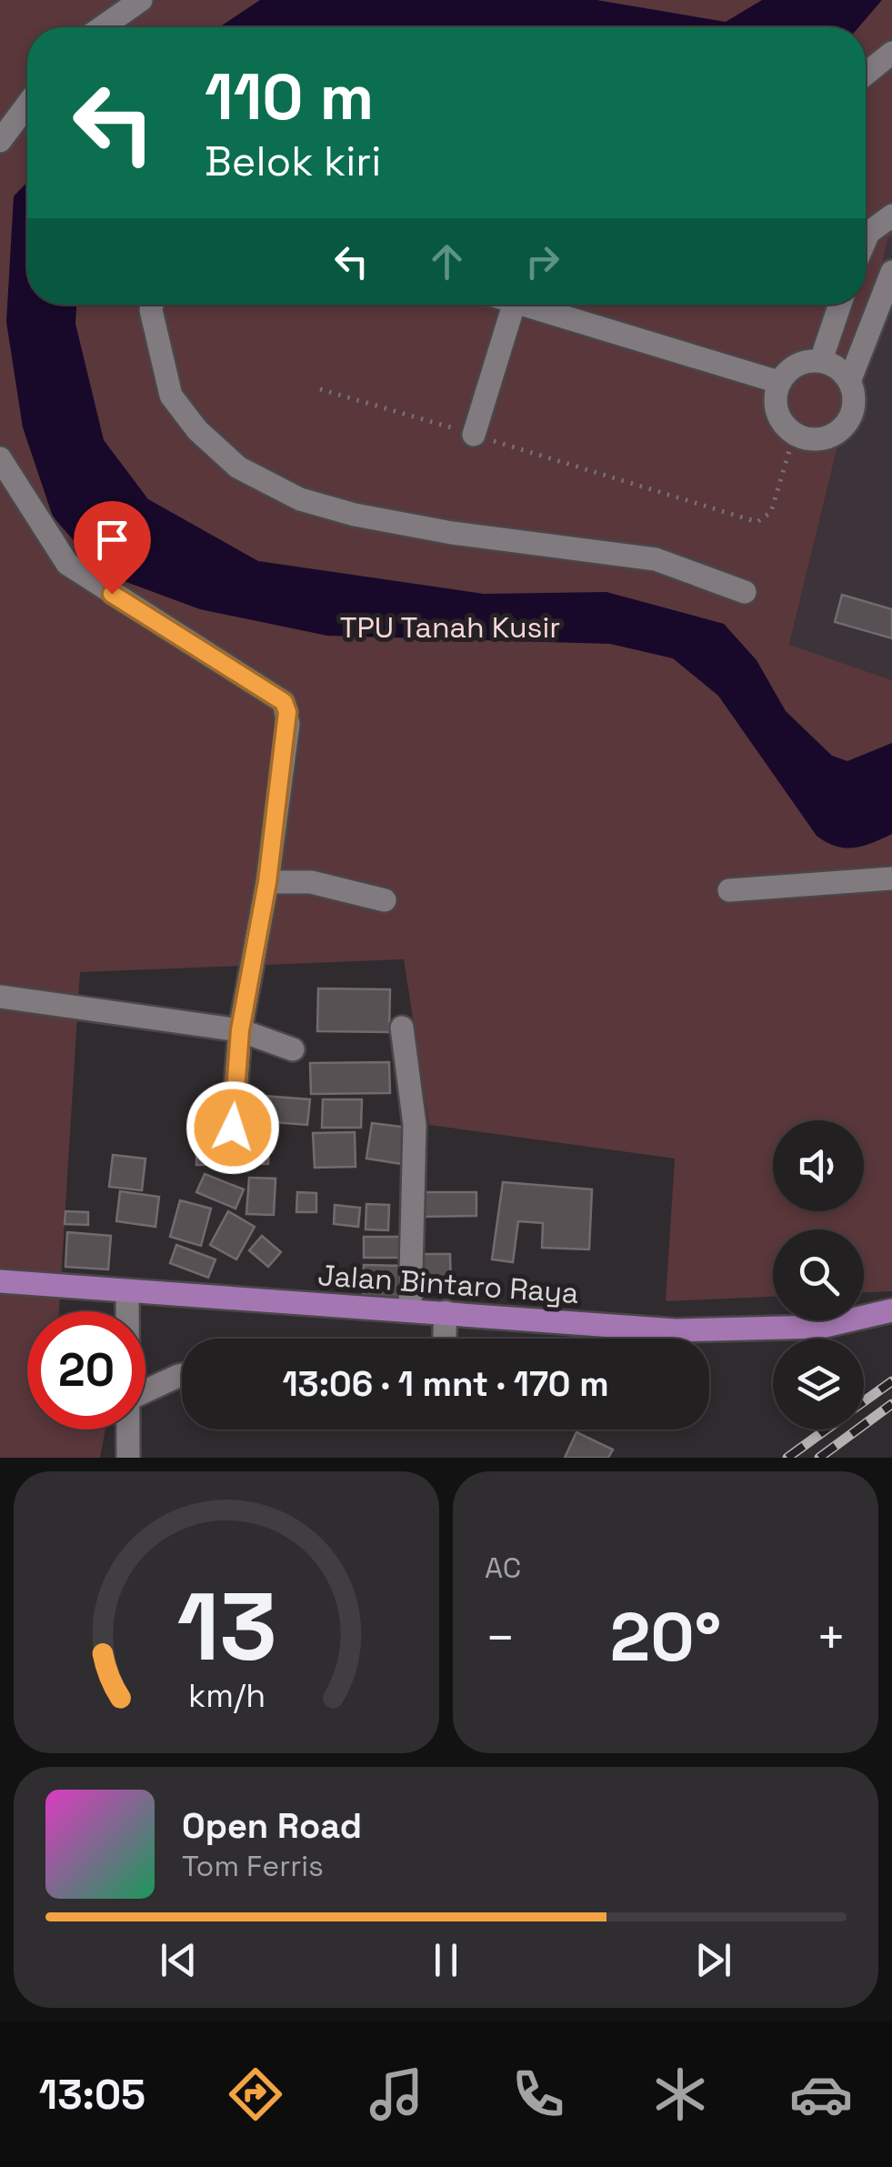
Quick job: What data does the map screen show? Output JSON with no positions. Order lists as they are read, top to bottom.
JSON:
{
  "streets": {
    "main road": ["Jalan Bintaro Raya"]
  },
  "parks": ["TPU Tanah Kusir"],
  "page": {
    "turn": ["110 m", "Belok kiri"],
    "limit": "20",
    "trip": "13:06 · 1 mnt · 170 m",
    "tile": "AC",
    "heat": ["−", "20°", "+"],
    "song": ["Open Road", "Tom Ferris"],
    "tabs": "13:05",
    "gauge": ["13", "km/h"]
  }
}
